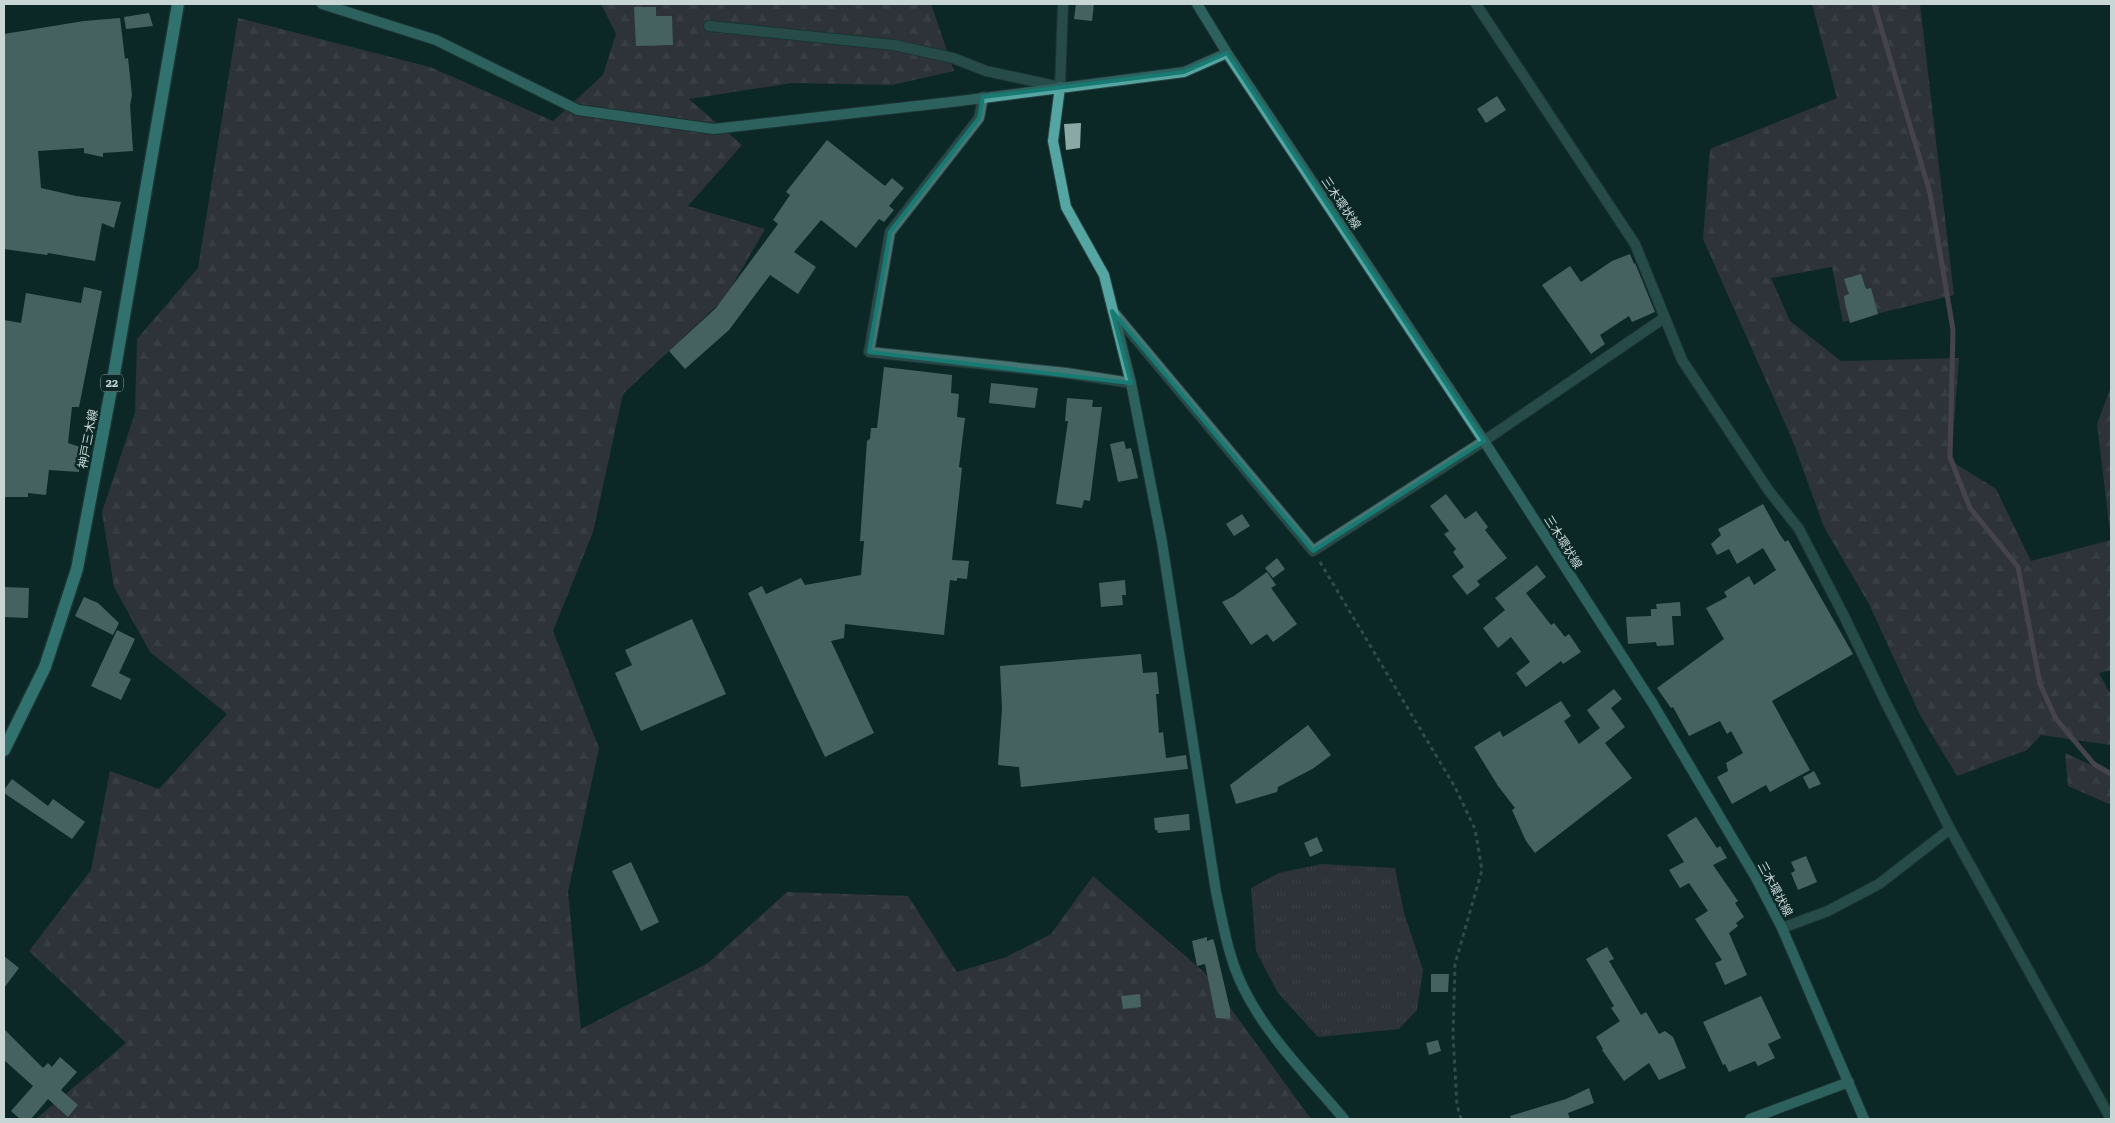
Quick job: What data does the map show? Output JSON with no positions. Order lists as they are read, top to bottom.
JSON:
{
  "streets": {
    "main road": ["22", "神戸三木線"],
    "street": ["三木環状線"]
  }
}
